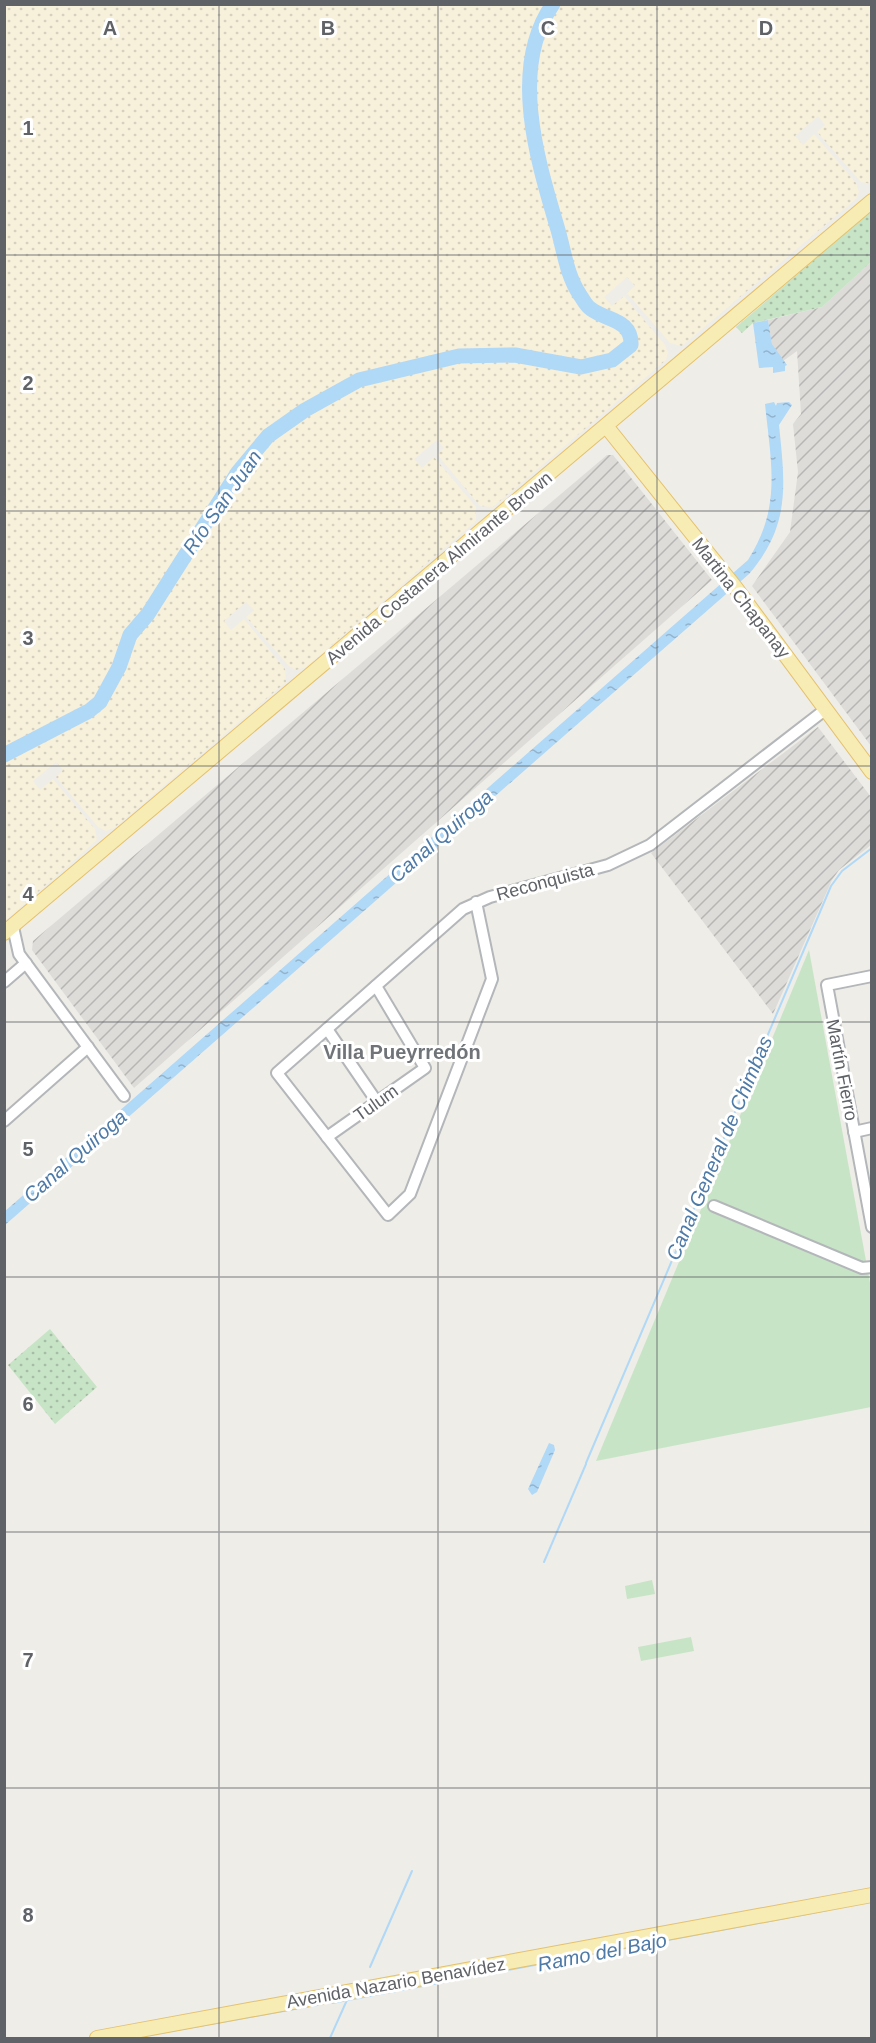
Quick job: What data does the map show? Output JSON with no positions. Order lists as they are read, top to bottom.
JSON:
{
  "streets": {
    "main road": ["Avenida Costanera Almirante Brown", "Martina Chapanay", "Avenida Nazario Benavídez"],
    "street": ["Reconquista", "Martín Fierro", "Tulum"]
  },
  "crossings": [
    ["Avenida Costanera Almirante Brown", "Martina Chapanay"],
    ["Martina Chapanay", "Reconquista"],
    ["Reconquista", "Tulum"]
  ],
  "districts": ["Villa Pueyrredón"],
  "water": [
    "Río San Juan",
    "Canal Quiroga",
    "Canal General de Chimbas",
    "Ramo del Bajo"
  ],
  "grid": {
    "columns": [
      "A",
      "B",
      "C",
      "D"
    ],
    "rows": [
      "1",
      "2",
      "3",
      "4",
      "5",
      "6",
      "7",
      "8"
    ]
  }
}
